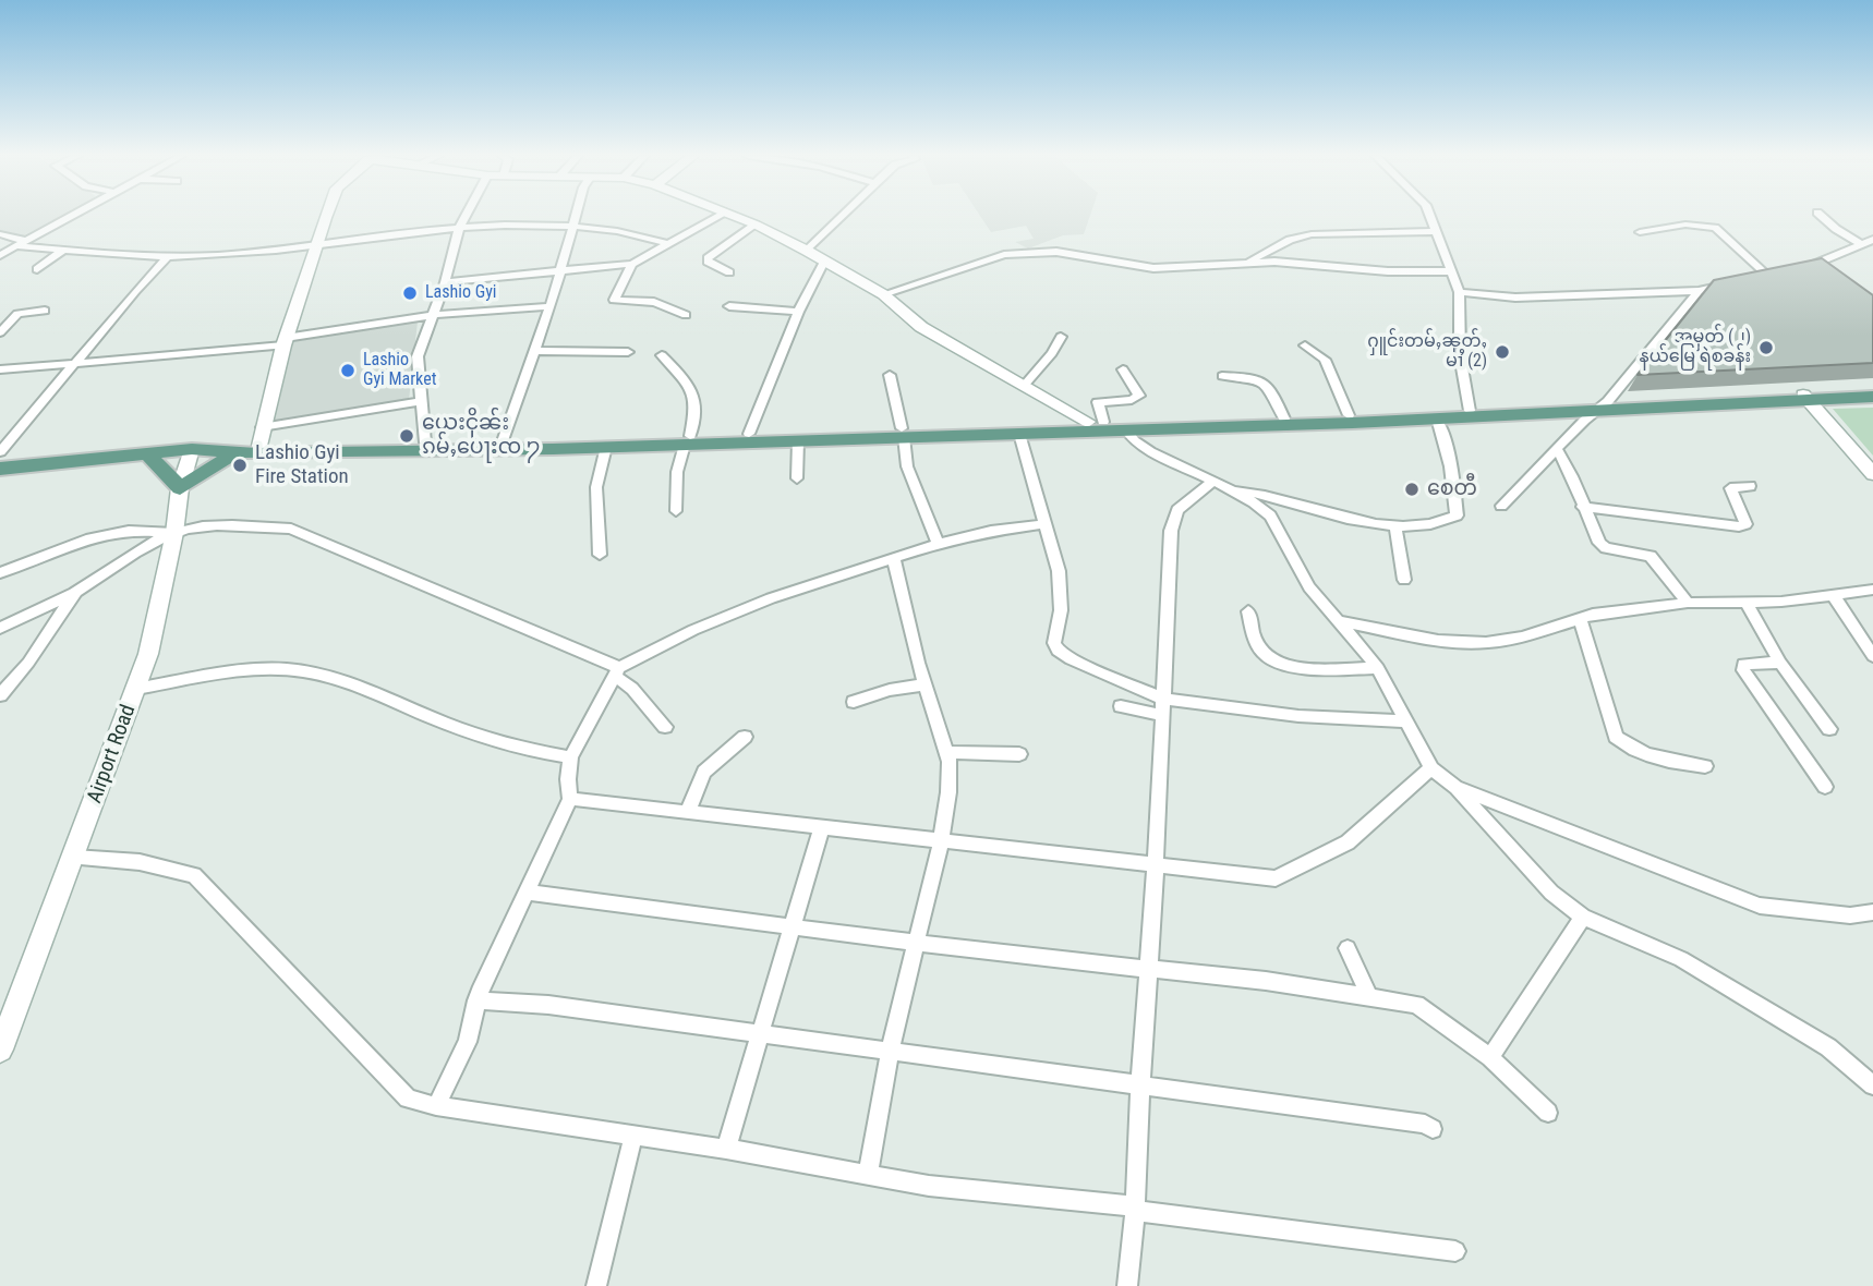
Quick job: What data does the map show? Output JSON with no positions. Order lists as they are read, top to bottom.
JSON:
{
  "streets": {
    "street": ["Airport Road"]
  },
  "places": [
    "Lashio Gyi",
    "အမှတ် (၂) နယ်မြေ ရဲစခန်း",
    "ႁူင်းတမ်ႇၼူတ်ႇ မၢႆ (2)",
    "Lashio Gyi Market",
    "ယေးငိုၼ်း ၵမ်ႇပေႃးၸ ႒",
    "Lashio Gyi Fire Station",
    "စေတီ"
  ]
}
